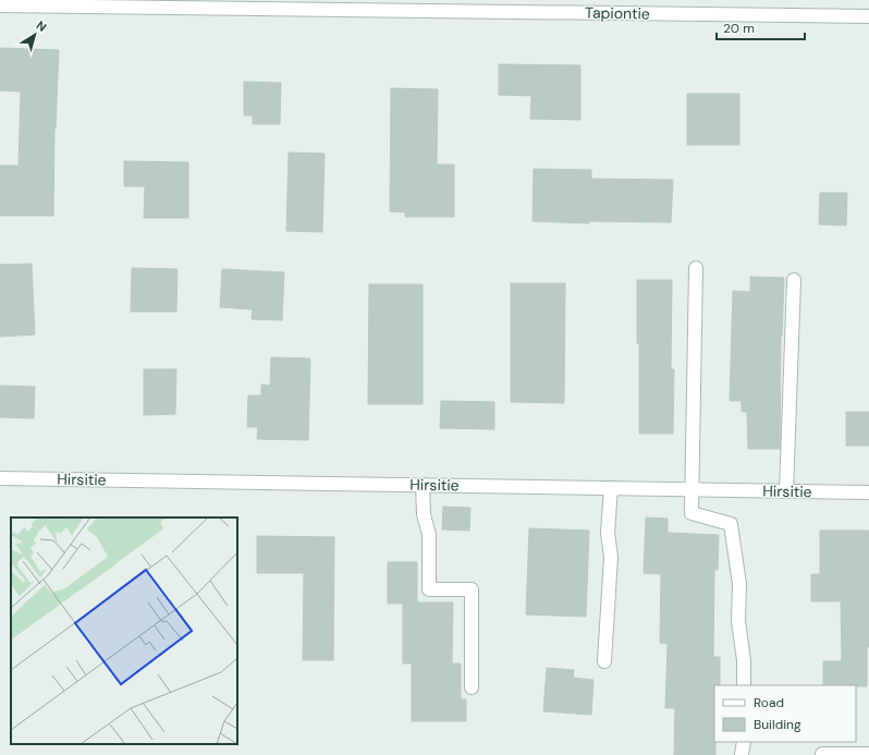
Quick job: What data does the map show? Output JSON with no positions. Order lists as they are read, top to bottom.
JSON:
{
  "streets": {
    "street": ["Tapiontie", "Hirsitie"]
  },
  "legend": ["Road", "Building"],
  "scale_bar": "20 m",
  "north": "top right"
}
